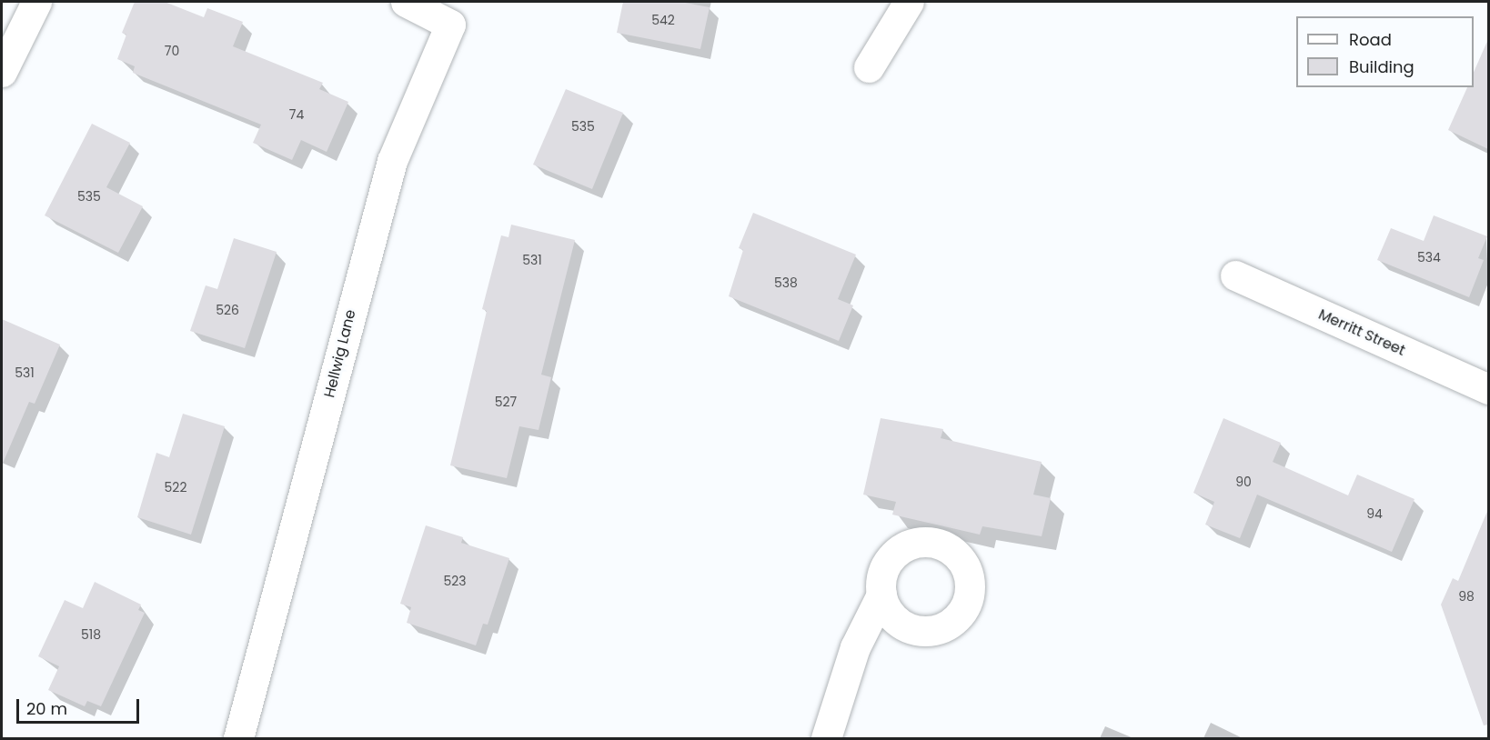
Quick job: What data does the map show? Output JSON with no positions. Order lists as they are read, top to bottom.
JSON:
{
  "streets": {
    "street": ["Merritt Street", "Hellwig Lane"]
  },
  "house_numbers": [
    "542",
    "70",
    "74",
    "535",
    "535",
    "534",
    "531",
    "538",
    "526",
    "531",
    "527",
    "90",
    "522",
    "94",
    "523",
    "98",
    "518"
  ],
  "legend": ["Road", "Building"],
  "scale_bar": "20 m"
}
